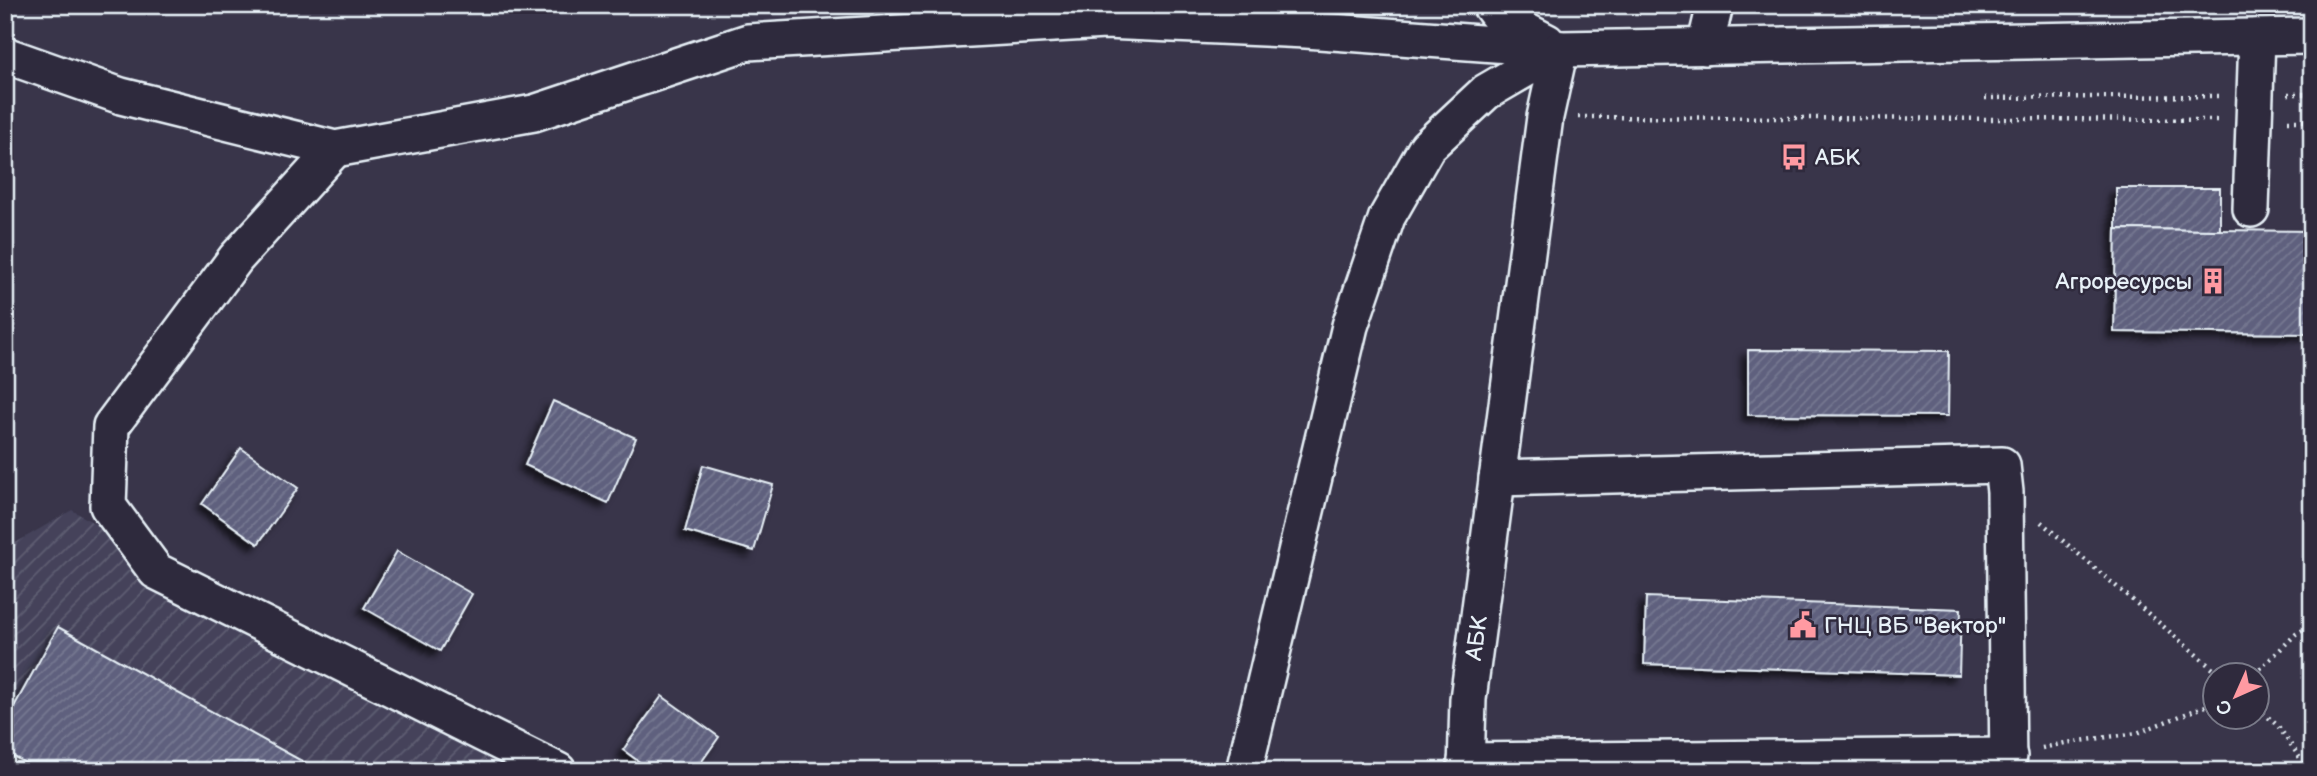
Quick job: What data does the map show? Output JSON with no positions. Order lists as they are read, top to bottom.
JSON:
{
  "streets": {
    "street": ["АБК"]
  },
  "places": {
    "bus stop": ["АБК"],
    "building": ["Агроресурсы"],
    "public building": ["ГНЦ ВБ \"Вектор\""]
  },
  "north": "bottom left"
}
